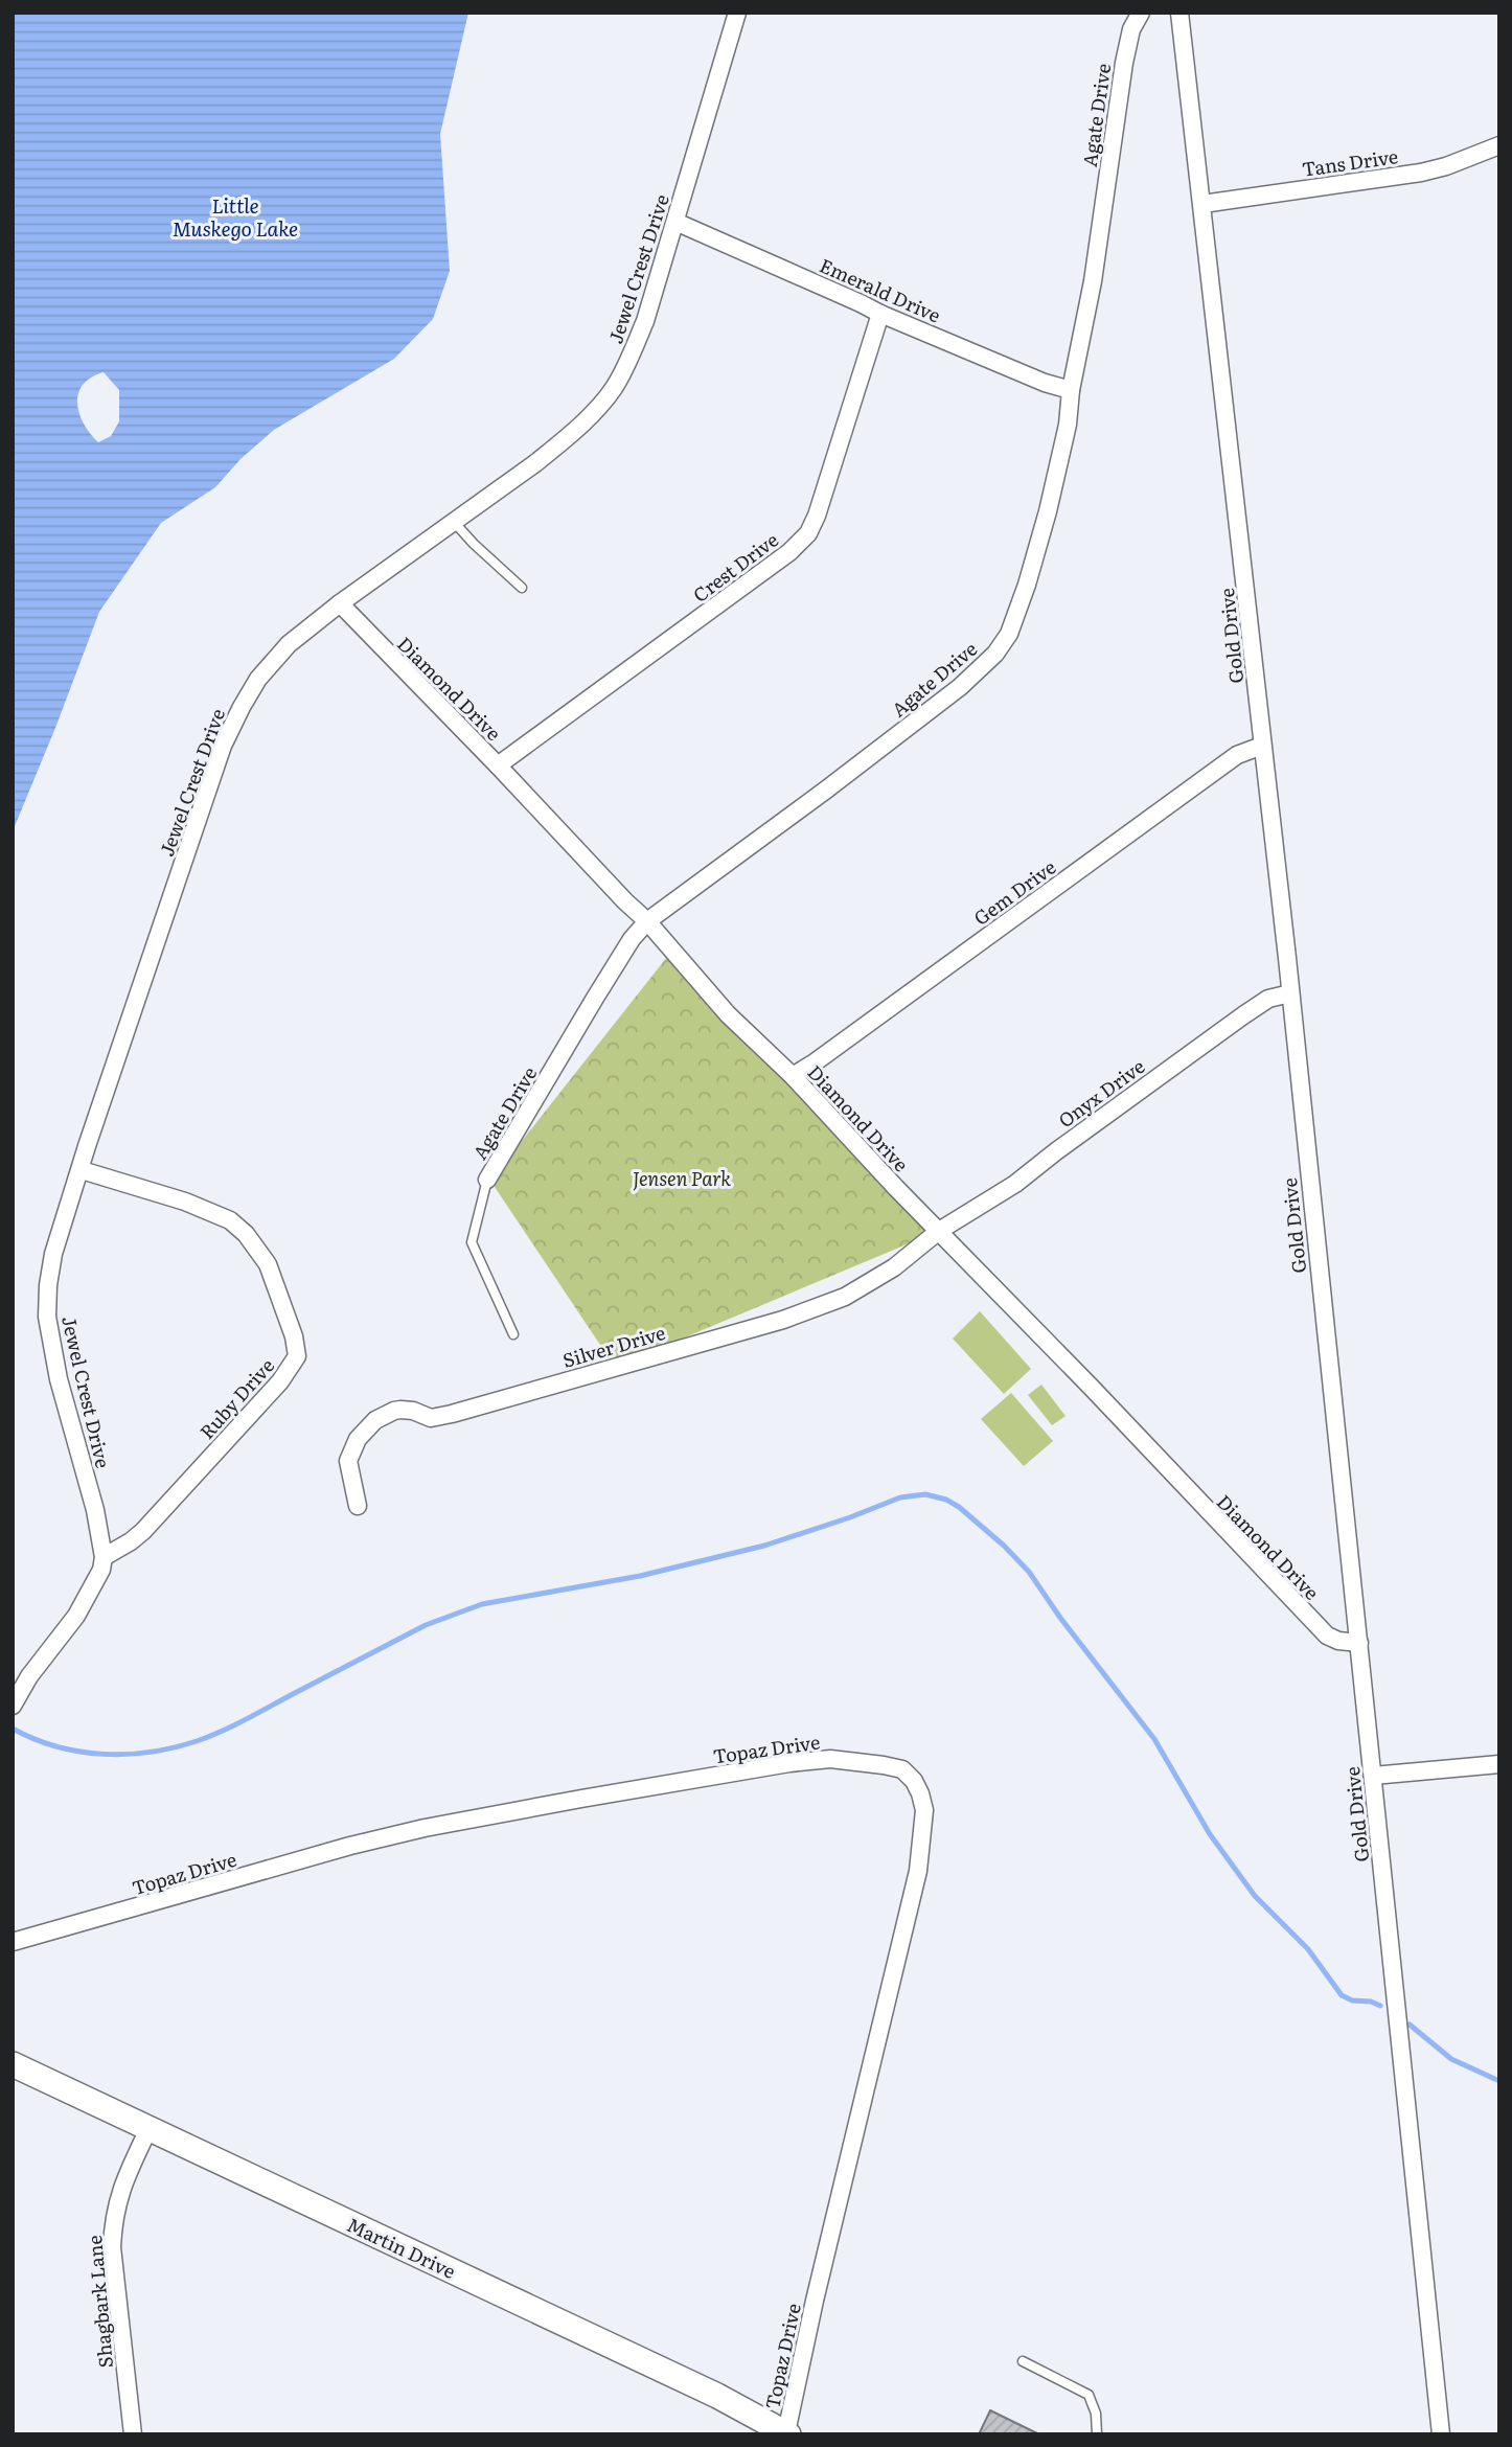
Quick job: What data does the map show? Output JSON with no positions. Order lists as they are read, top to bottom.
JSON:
{
  "streets": {
    "street": [
      "Agate Drive",
      "Tans Drive",
      "Jewel Crest Drive",
      "Emerald Drive",
      "Crest Drive",
      "Gold Drive",
      "Diamond Drive",
      "Gem Drive",
      "Onyx Drive",
      "Silver Drive",
      "Ruby Drive",
      "Topaz Drive",
      "Martin Drive",
      "Shagbark Lane"
    ]
  },
  "crossings": [
    ["Agate Drive", "Emerald Drive"],
    ["Agate Drive", "Diamond Drive"],
    ["Tans Drive", "Gold Drive"],
    ["Jewel Crest Drive", "Emerald Drive"],
    ["Jewel Crest Drive", "Diamond Drive"],
    ["Jewel Crest Drive", "Ruby Drive"],
    ["Emerald Drive", "Crest Drive"],
    ["Crest Drive", "Diamond Drive"],
    ["Gold Drive", "Diamond Drive"],
    ["Gold Drive", "Gem Drive"],
    ["Gold Drive", "Onyx Drive"],
    ["Diamond Drive", "Gem Drive"],
    ["Diamond Drive", "Onyx Drive"],
    ["Diamond Drive", "Silver Drive"],
    ["Onyx Drive", "Silver Drive"],
    ["Topaz Drive", "Martin Drive"],
    ["Martin Drive", "Shagbark Lane"]
  ],
  "water": ["Little Muskego Lake"],
  "parks": ["Jensen Park"]
}
